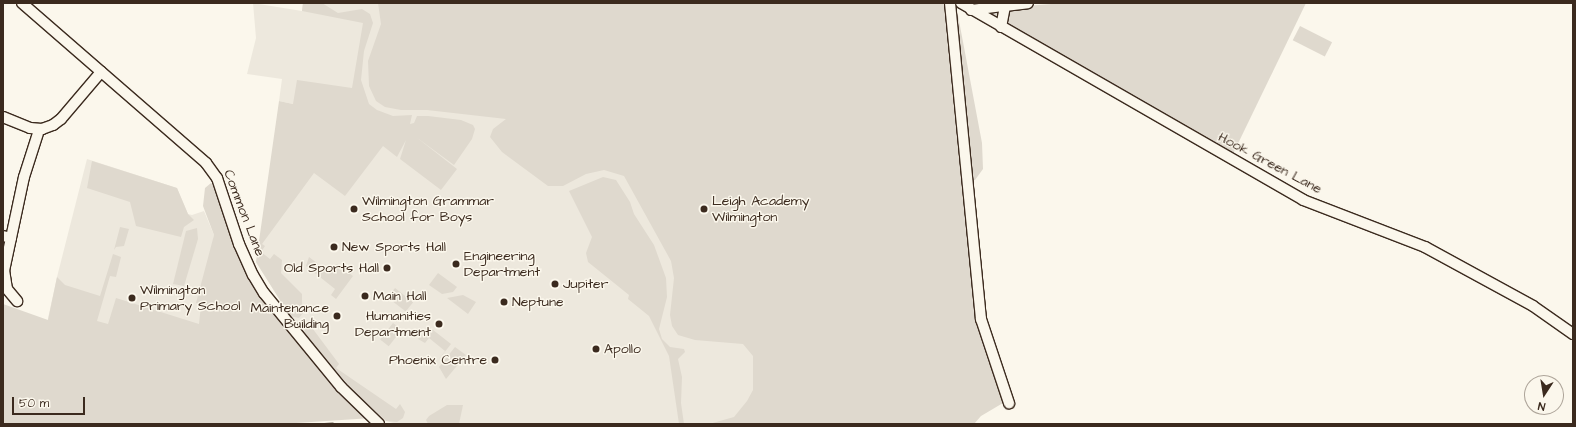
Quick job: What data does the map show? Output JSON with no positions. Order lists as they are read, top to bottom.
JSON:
{
  "streets": {
    "street": ["Hook Green Lane", "Common Lane"]
  },
  "places": [
    "Wilmington Grammar School for Boys",
    "Leigh Academy Wilmington",
    "New Sports Hall",
    "Engineering Department",
    "Old Sports Hall",
    "Jupiter",
    "Main Hall",
    "Wilmington Primary School",
    "Neptune",
    "Maintenance Building",
    "Humanities Department",
    "Apollo",
    "Phoenix Centre"
  ],
  "scale_bar": "50 m",
  "north": "bottom"
}
